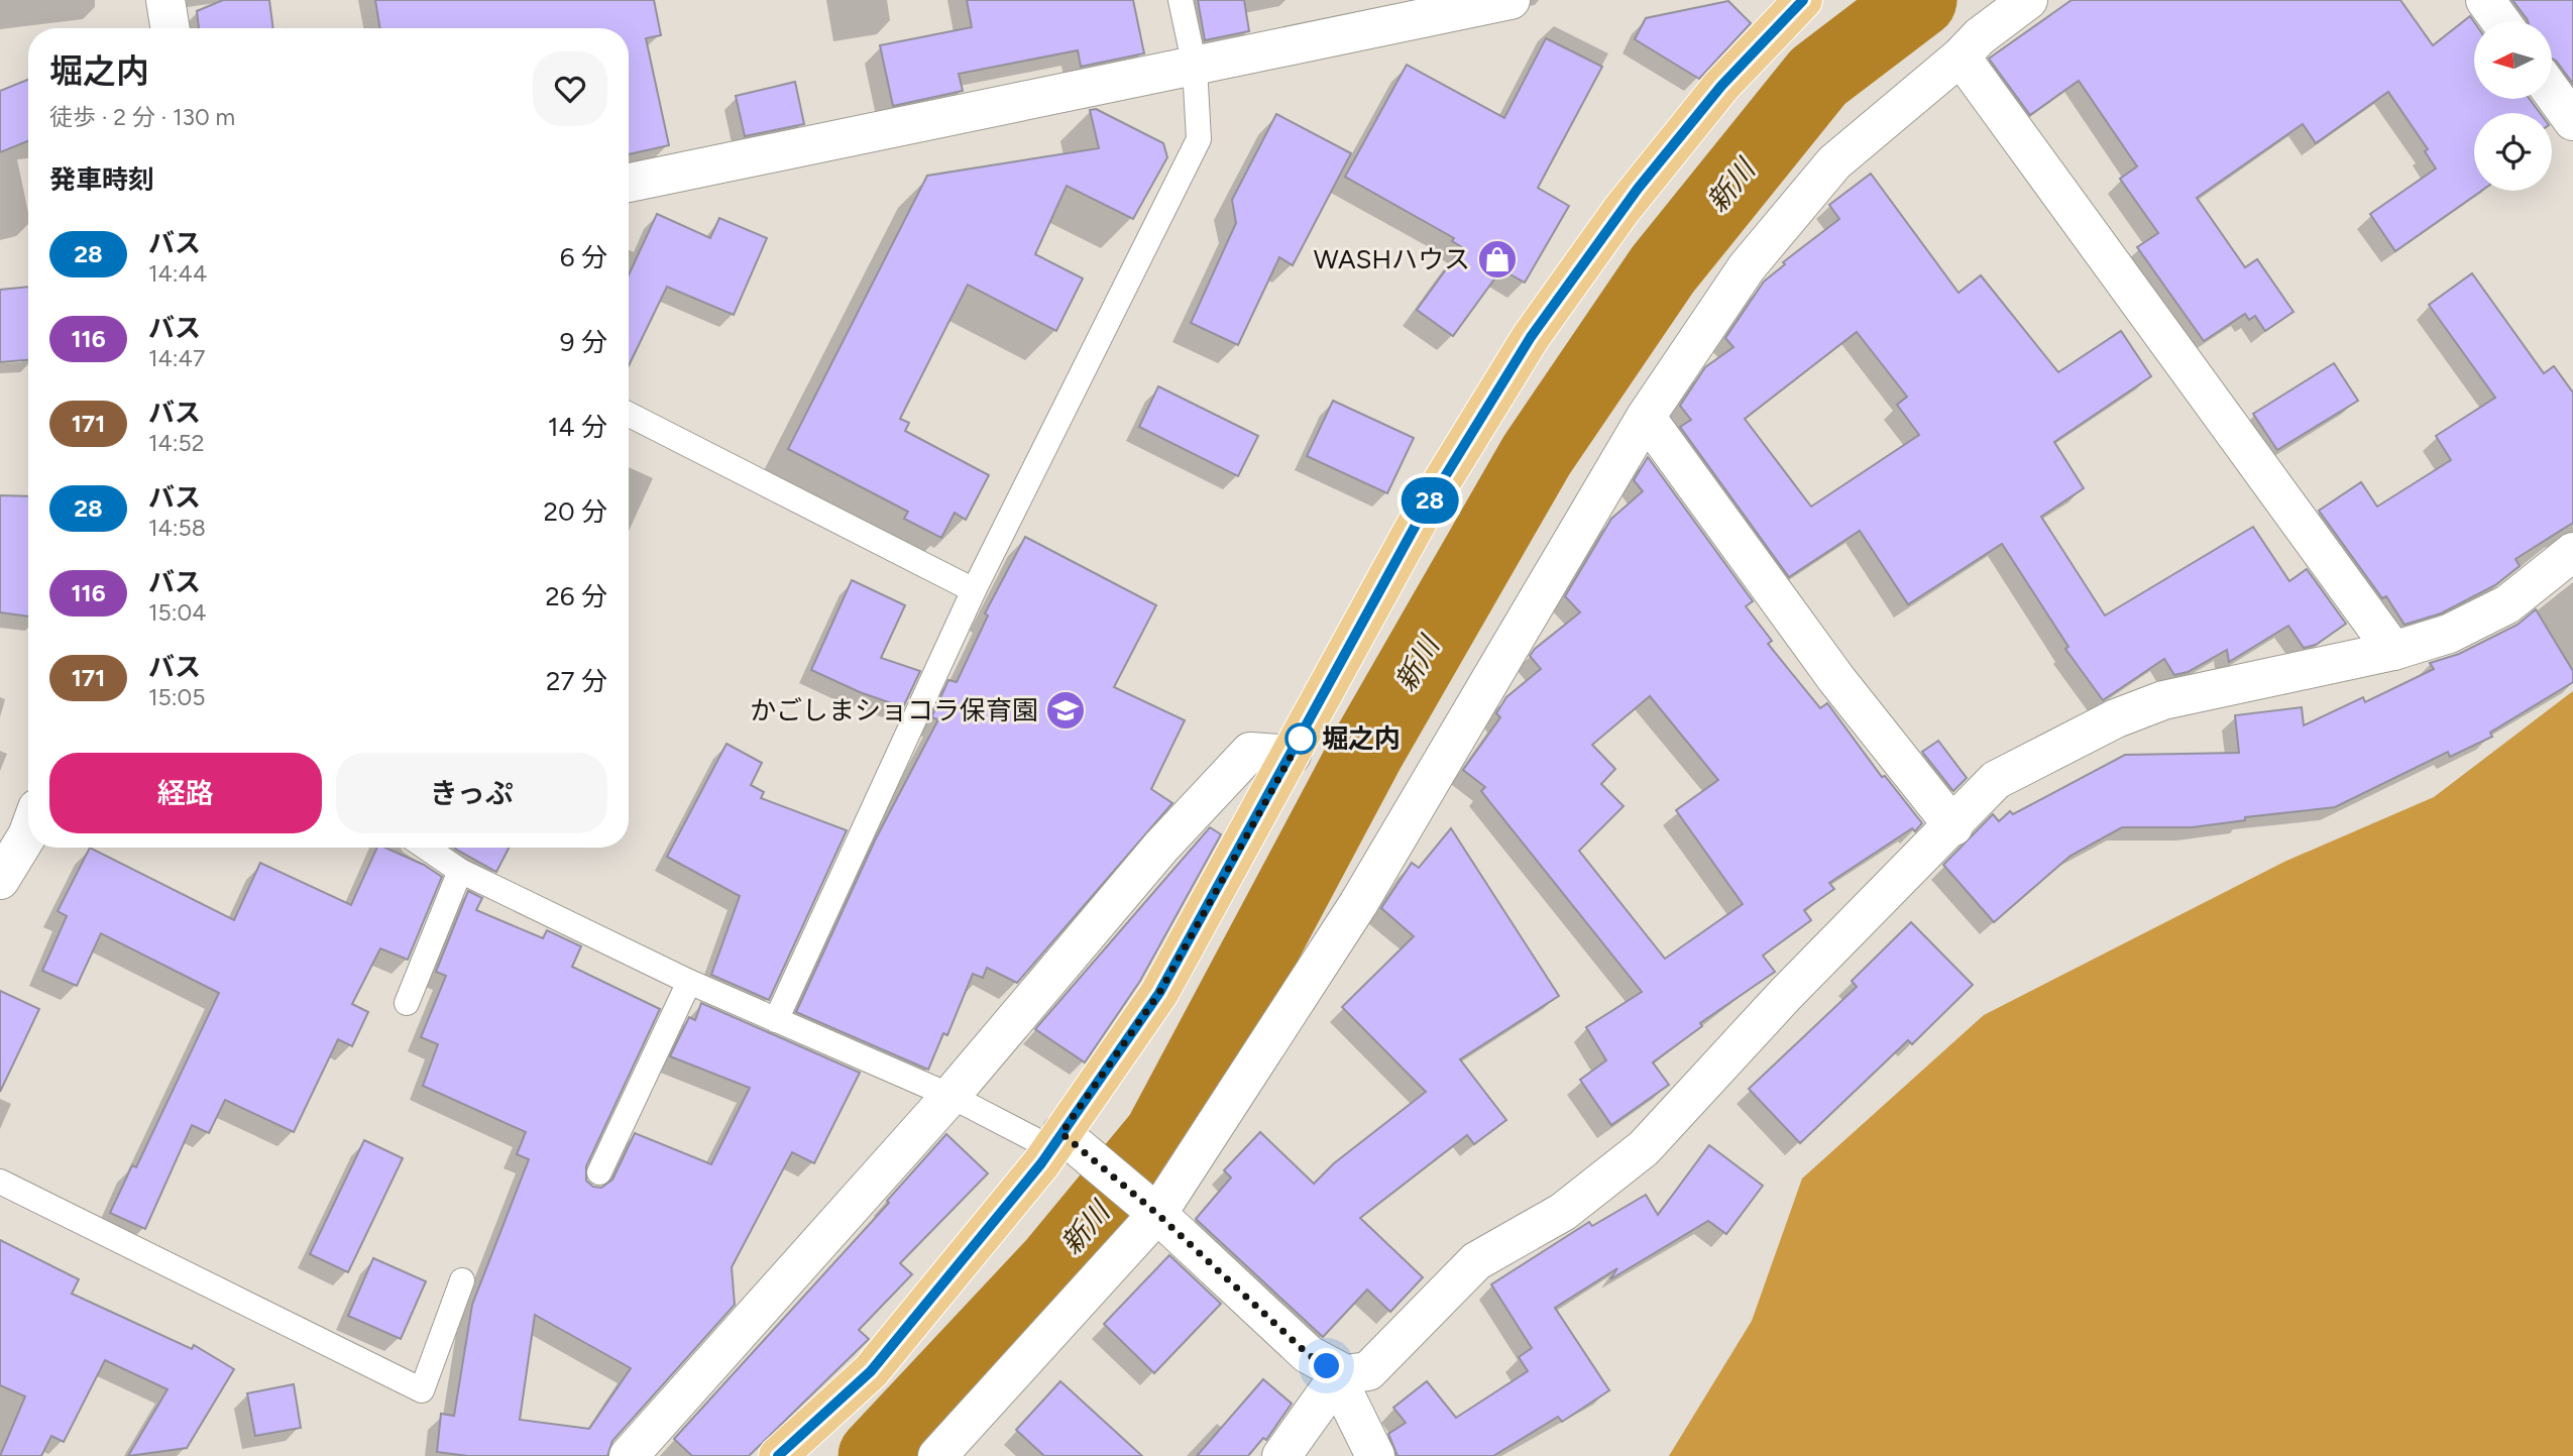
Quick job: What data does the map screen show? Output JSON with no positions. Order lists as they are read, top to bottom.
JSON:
{
  "water": ["新川"],
  "places": {
    "shop": ["WASHハウス"],
    "school or university": ["かごしまショコラ保育園"],
    "other": ["堀之内"]
  },
  "lines": ["bus line 28"],
  "north": "left",
  "page": {
    "on_map": "28",
    "heading": [
      ["堀之内", "徒歩 · 2 分 · 130 m"],
      "発車時刻"
    ],
    "list": [
      {
        "mark": "28",
        "name": "バス",
        "note": "14:44",
        "value": "6 分"
      },
      {
        "mark": "116",
        "name": "バス",
        "note": "14:47",
        "value": "9 分"
      },
      {
        "mark": "171",
        "name": "バス",
        "note": "14:52",
        "value": "14 分"
      },
      {
        "mark": "28",
        "name": "バス",
        "note": "14:58",
        "value": "20 分"
      },
      {
        "mark": "116",
        "name": "バス",
        "note": "15:04",
        "value": "26 分"
      },
      {
        "mark": "171",
        "name": "バス",
        "note": "15:05",
        "value": "27 分"
      }
    ],
    "buttons": ["経路", "きっぷ"]
  }
}
